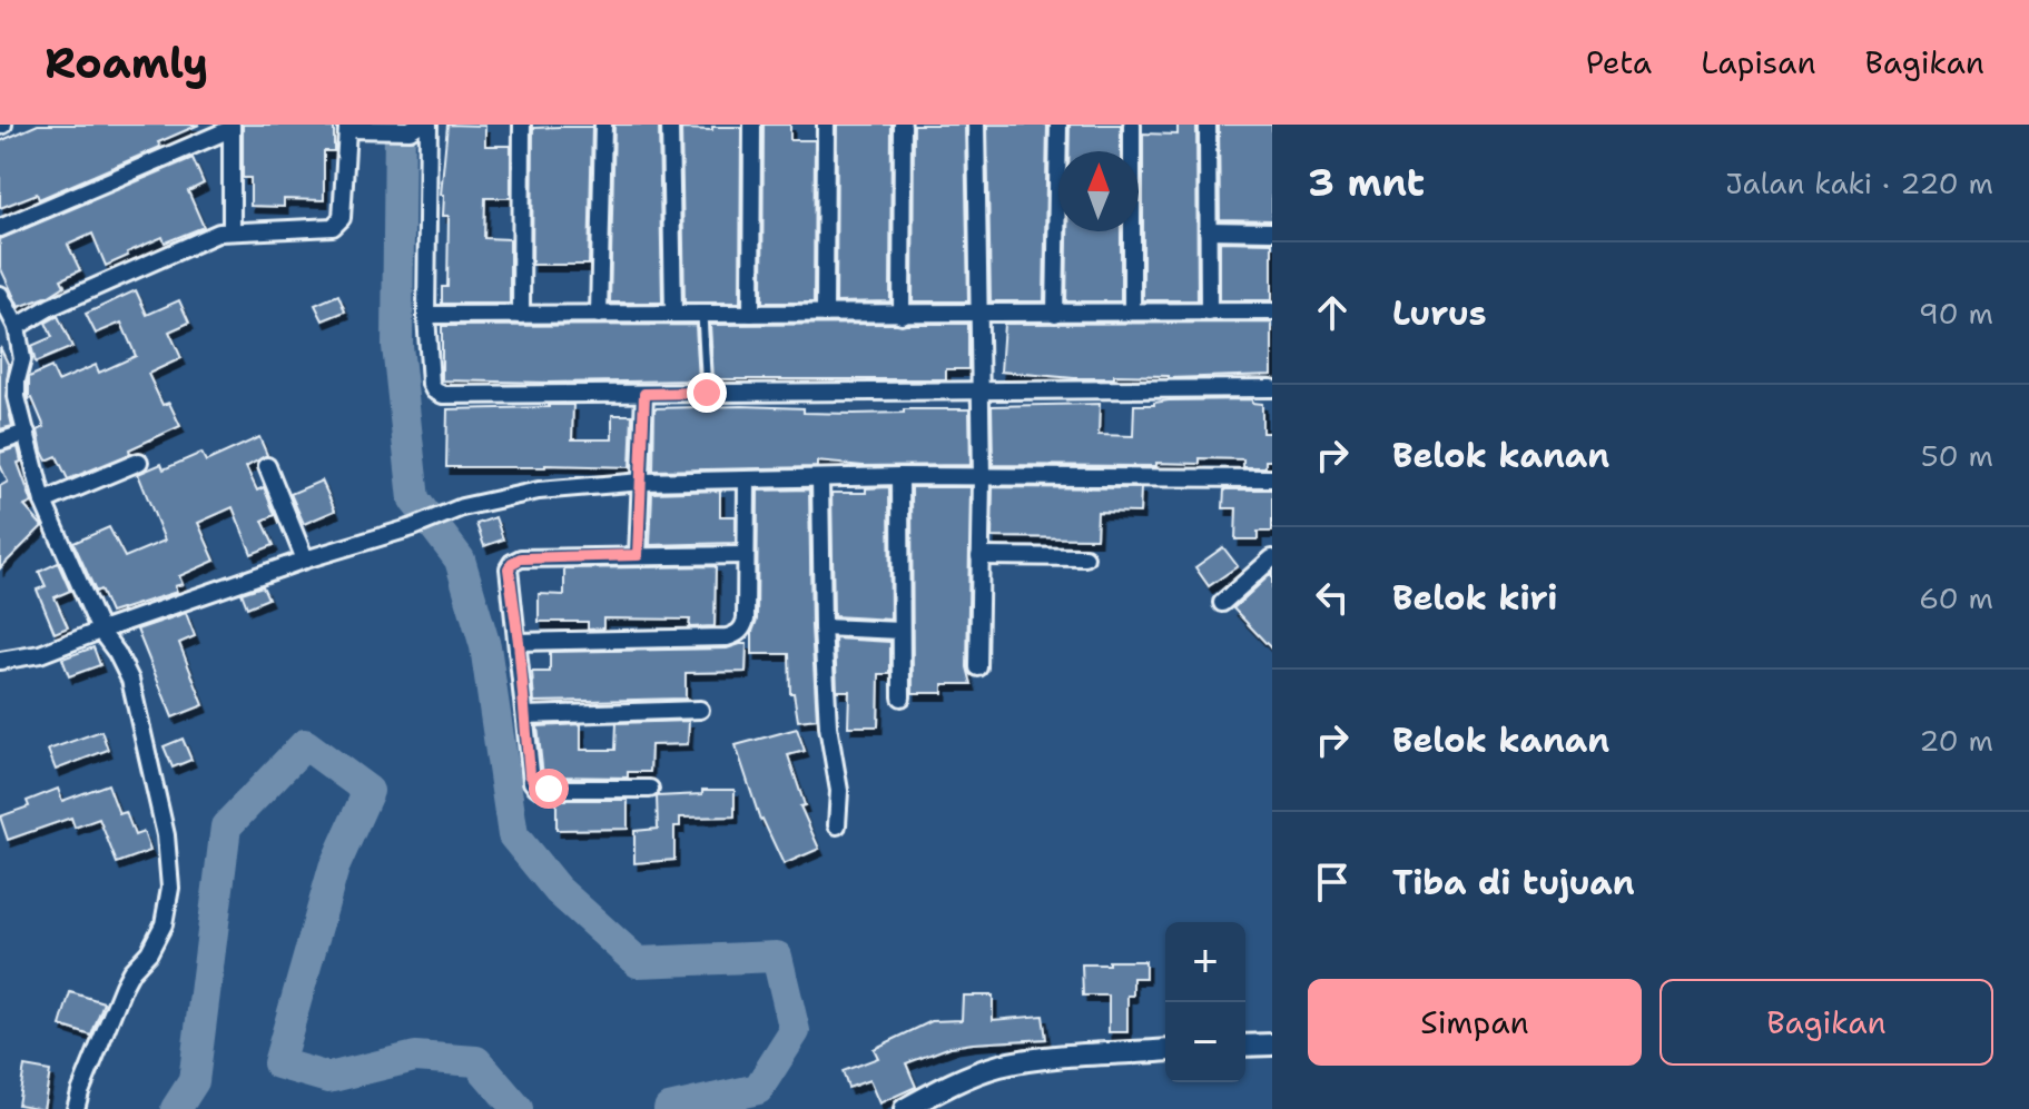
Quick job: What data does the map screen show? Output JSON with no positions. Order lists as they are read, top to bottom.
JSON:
{
  "north": "top",
  "page": {
    "header": "Roamly",
    "nav": ["Peta", "Lapisan", "Bagikan"],
    "heading": ["3 mnt", "Jalan kaki · 220 m"],
    "list": [
      ["Lurus", "90 m"],
      ["Belok kanan", "50 m"],
      ["Belok kiri", "60 m"],
      ["Belok kanan", "20 m"],
      "Tiba di tujuan"
    ],
    "map_buttons": ["+", "−"],
    "buttons": ["Simpan", "Bagikan"]
  }
}
